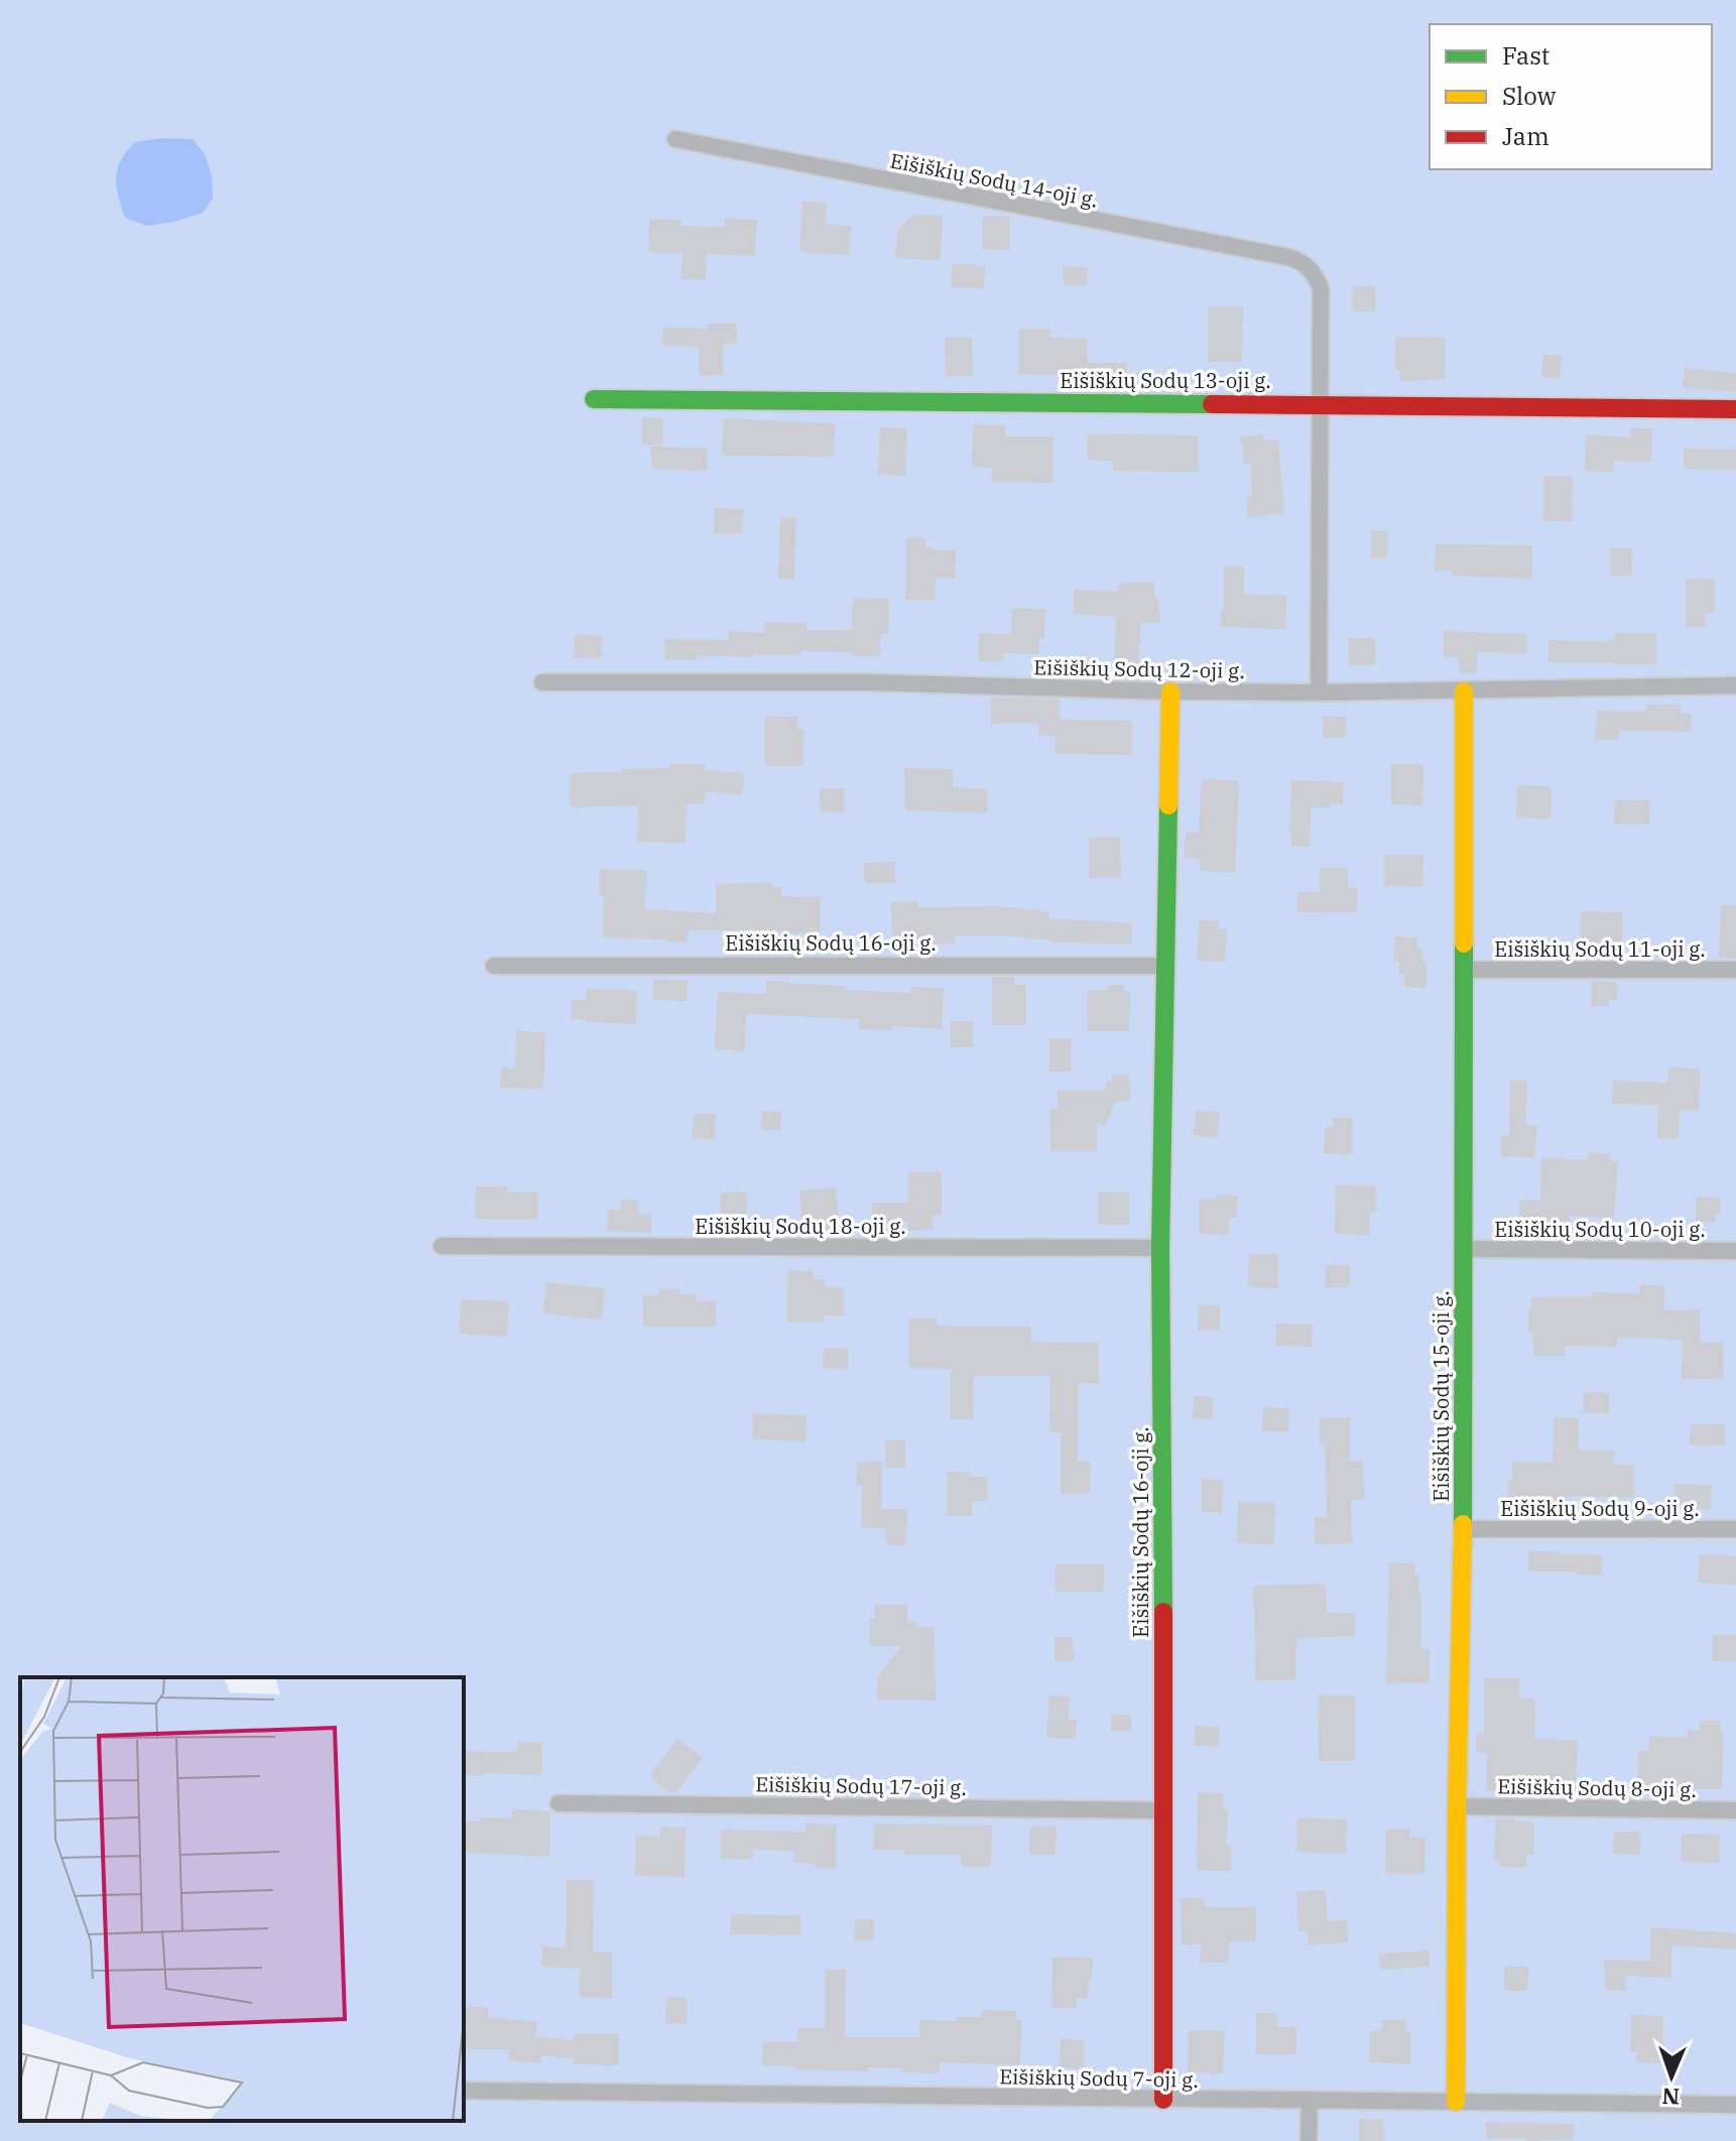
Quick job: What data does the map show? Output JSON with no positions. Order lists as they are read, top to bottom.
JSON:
{
  "streets": {
    "street": [
      "Eišiškių Sodų 14-oji g.",
      "Eišiškių Sodų 13-oji g.",
      "Eišiškių Sodų 12-oji g.",
      "Eišiškių Sodų 16-oji g.",
      "Eišiškių Sodų 11-oji g.",
      "Eišiškių Sodų 18-oji g.",
      "Eišiškių Sodų 10-oji g.",
      "Eišiškių Sodų 15-oji g.",
      "Eišiškių Sodų 9-oji g.",
      "Eišiškių Sodų 17-oji g.",
      "Eišiškių Sodų 8-oji g.",
      "Eišiškių Sodų 7-oji g."
    ]
  },
  "crossings": [
    ["Eišiškių Sodų 14-oji g.", "Eišiškių Sodų 13-oji g."],
    ["Eišiškių Sodų 12-oji g.", "Eišiškių Sodų 16-oji g."],
    ["Eišiškių Sodų 12-oji g.", "Eišiškių Sodų 15-oji g."],
    ["Eišiškių Sodų 16-oji g.", "Eišiškių Sodų 18-oji g."],
    ["Eišiškių Sodų 16-oji g.", "Eišiškių Sodų 17-oji g."],
    ["Eišiškių Sodų 16-oji g.", "Eišiškių Sodų 7-oji g."],
    ["Eišiškių Sodų 11-oji g.", "Eišiškių Sodų 15-oji g."],
    ["Eišiškių Sodų 10-oji g.", "Eišiškių Sodų 15-oji g."],
    ["Eišiškių Sodų 15-oji g.", "Eišiškių Sodų 9-oji g."],
    ["Eišiškių Sodų 15-oji g.", "Eišiškių Sodų 8-oji g."],
    ["Eišiškių Sodų 15-oji g.", "Eišiškių Sodų 7-oji g."]
  ],
  "legend": ["Fast", "Slow", "Jam"],
  "north": "bottom"
}
